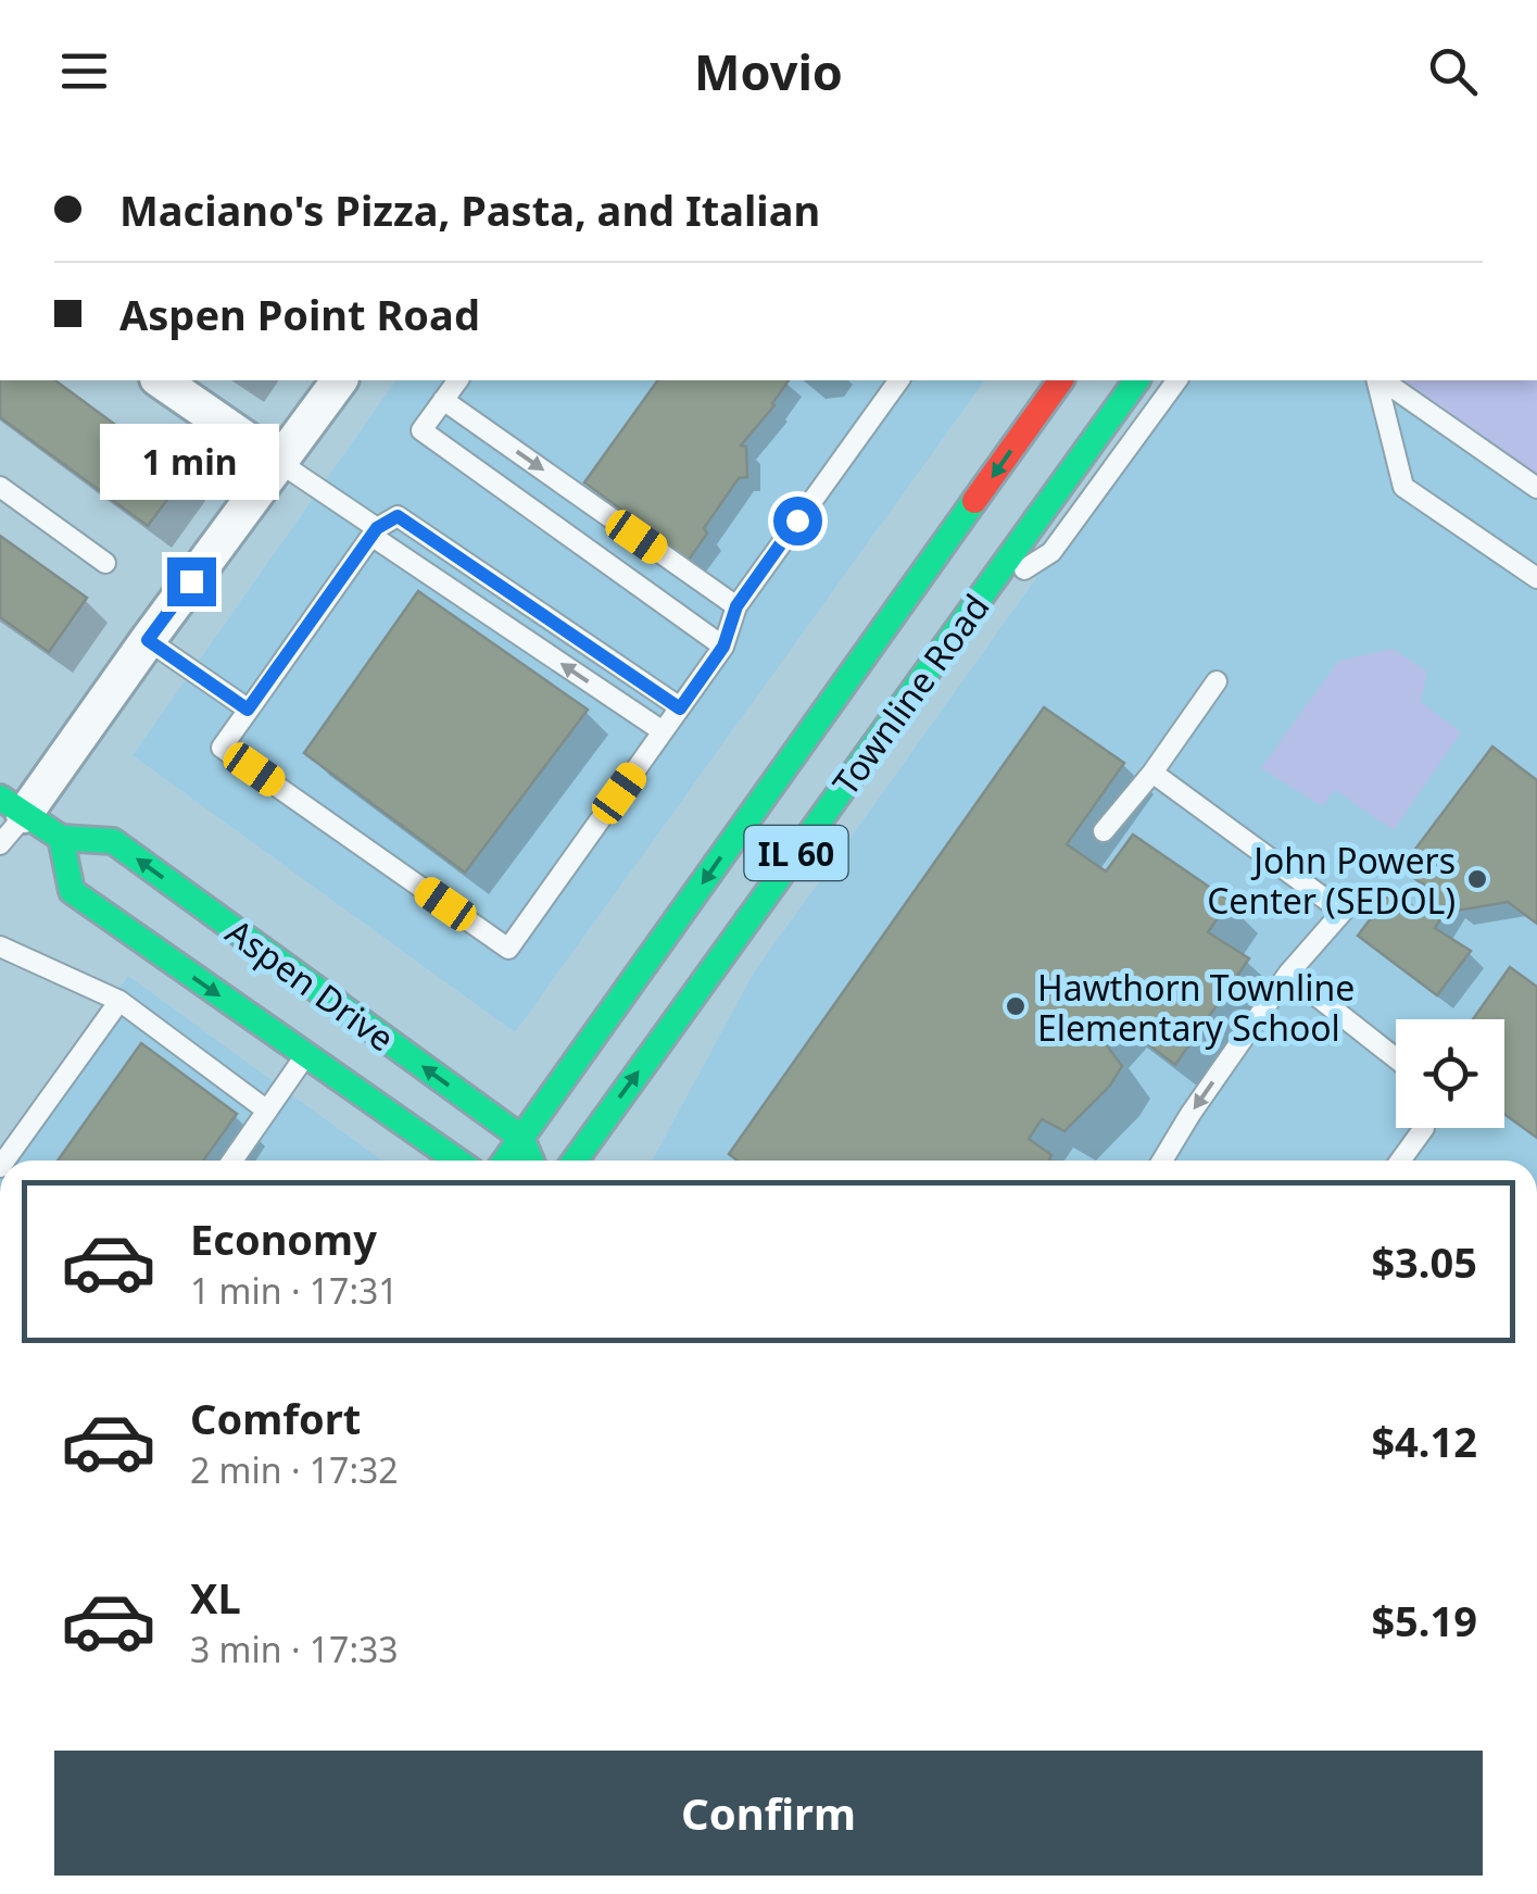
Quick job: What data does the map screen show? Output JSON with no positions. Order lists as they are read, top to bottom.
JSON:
{
  "streets": {
    "main road": ["Townline Road", "IL 60", "Aspen Drive"]
  },
  "crossings": [
    ["Townline Road", "Aspen Drive"]
  ],
  "places": ["John Powers Center (SEDOL)", "Hawthorn Townline Elementary School"],
  "page": {
    "header": "Movio",
    "banner": ["Maciano's Pizza, Pasta, and Italian", "Aspen Point Road"],
    "bubble": "1 min",
    "list": [
      {
        "name": "Economy",
        "note": "1 min · 17:31",
        "value": "$3.05"
      },
      {
        "name": "Comfort",
        "note": "2 min · 17:32",
        "value": "$4.12"
      },
      {
        "name": "XL",
        "note": "3 min · 17:33",
        "value": "$5.19"
      }
    ],
    "buttons": "Confirm"
  }
}
